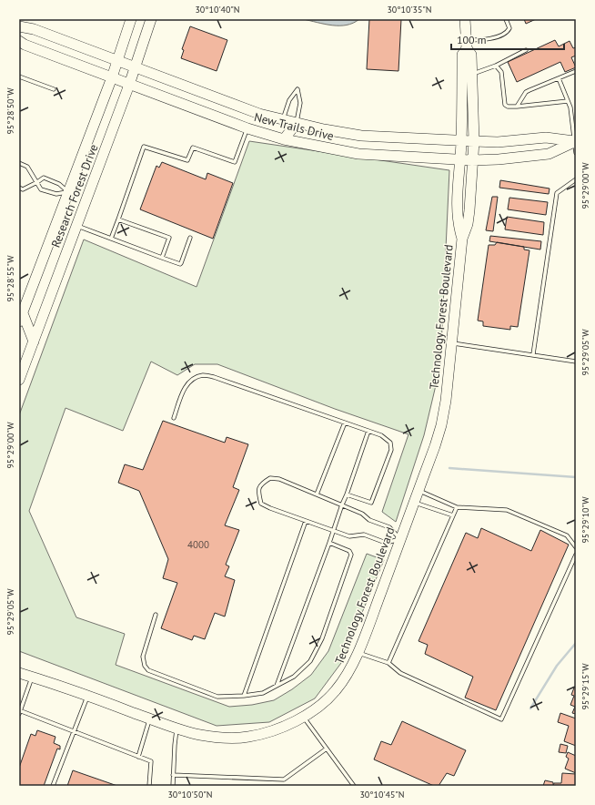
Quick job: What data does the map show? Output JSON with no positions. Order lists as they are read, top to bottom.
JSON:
{
  "streets": {
    "street": ["New Trails Drive", "Research Forest Drive", "Technology Forest Boulevard"]
  },
  "crossings": [
    ["New Trails Drive", "Research Forest Drive"],
    ["New Trails Drive", "Technology Forest Boulevard"]
  ],
  "house_numbers": ["4000"],
  "scale_bar": "100 m",
  "coordinates": [
    "30°10'40\"N",
    "30°10'35\"N",
    "95°28'50\"W",
    "95°29'00\"W",
    "95°28'55\"W",
    "95°29'05\"W",
    "95°29'10\"W",
    "95°29'15\"W",
    "30°10'50\"N",
    "30°10'45\"N"
  ]
}
